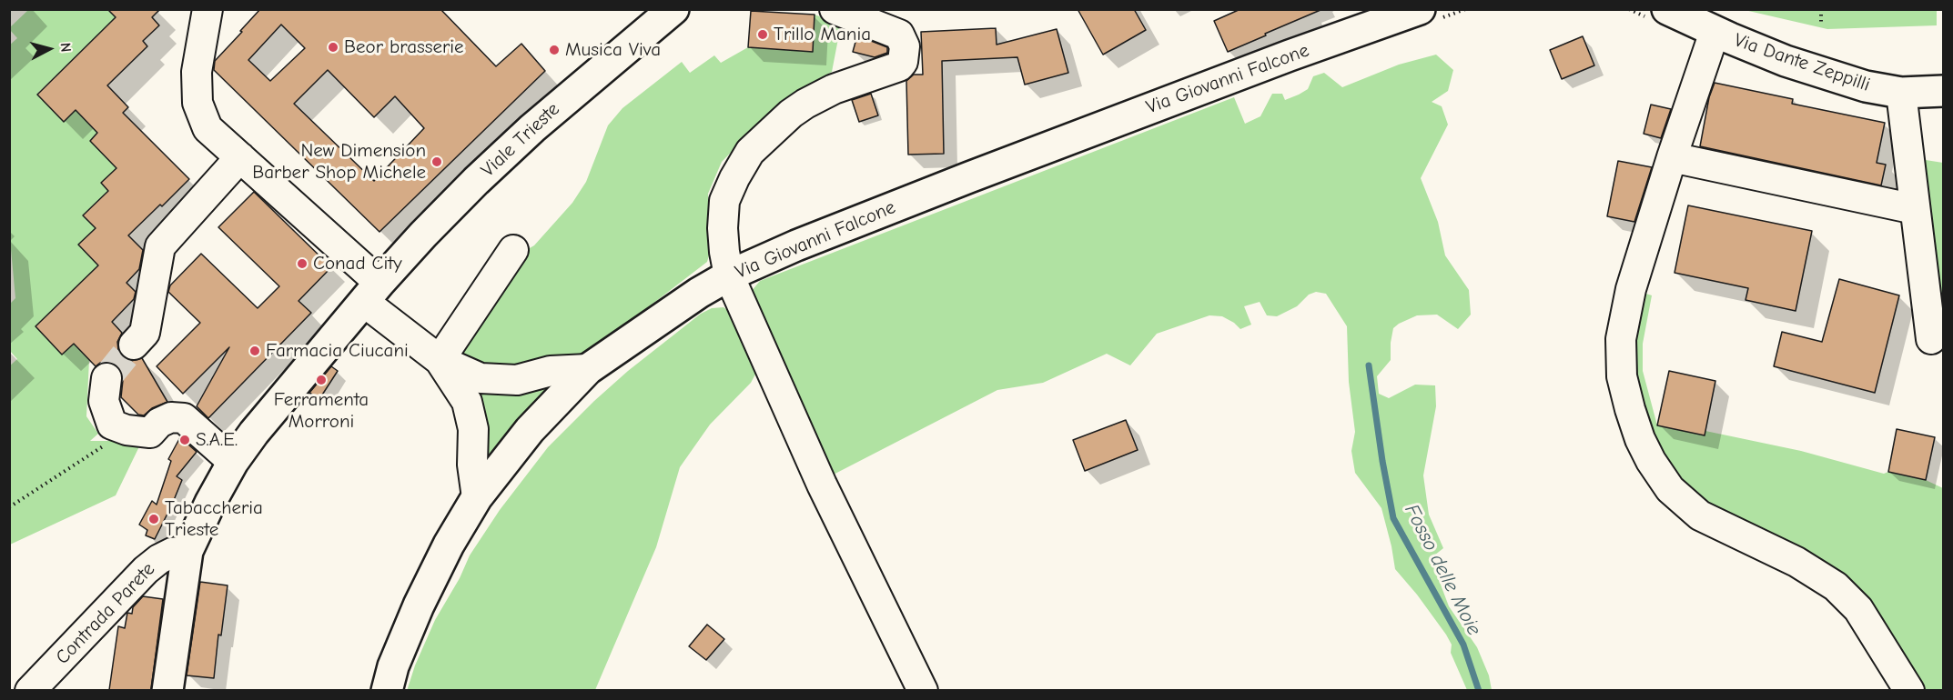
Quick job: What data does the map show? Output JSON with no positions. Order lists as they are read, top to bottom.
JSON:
{
  "streets": {
    "main road": ["Via Dante Zeppilli", "Via Giovanni Falcone", "Viale Trieste"],
    "street": ["Contrada Parete"]
  },
  "crossings": [
    ["Viale Trieste", "Contrada Parete"]
  ],
  "water": ["Fosso delle Moie"],
  "places": [
    "Trillo Mania",
    "Beor brasserie",
    "Musica Viva",
    "New Dimension Barber Shop Michele",
    "Conad City",
    "Farmacia Ciucani",
    "Ferramenta Morroni",
    "S.A.E.",
    "Tabaccheria Trieste"
  ],
  "north": "right"
}
